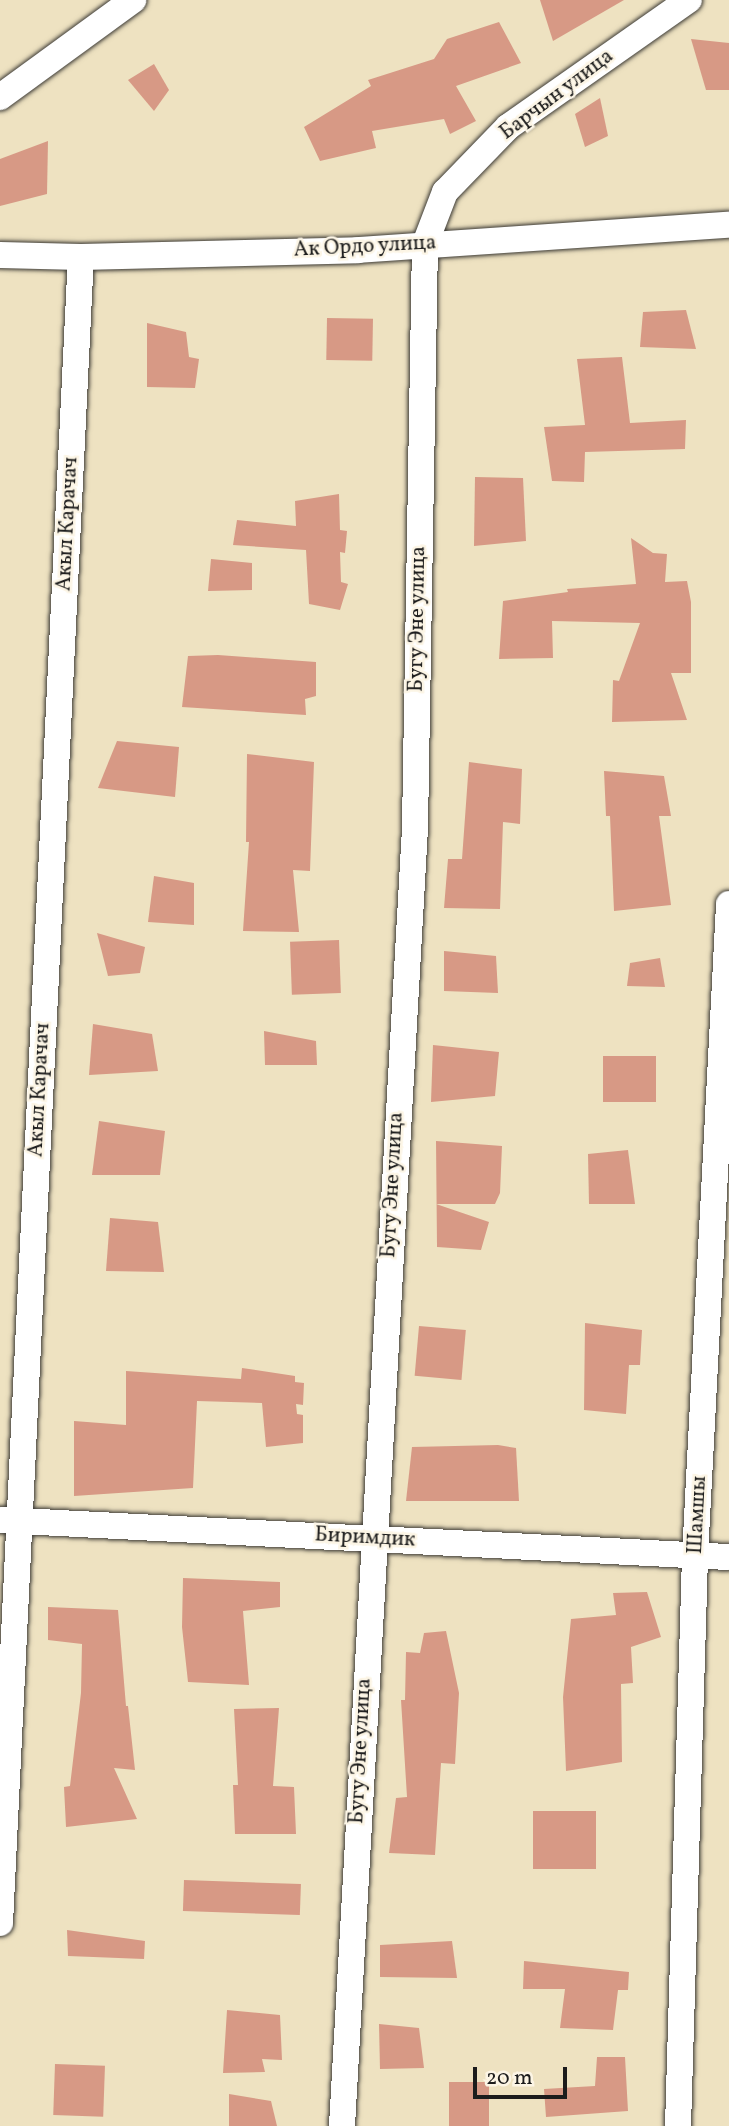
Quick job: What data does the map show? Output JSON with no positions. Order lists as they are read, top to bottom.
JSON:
{
  "streets": {
    "street": [
      "Барчын улица",
      "Ак Ордо улица",
      "Акыл Карачач",
      "Бугу Эне улица",
      "Шамшы",
      "Биримдик"
    ]
  },
  "crossings": [
    ["Барчын улица", "Ак Ордо улица"],
    ["Барчын улица", "Бугу Эне улица"],
    ["Ак Ордо улица", "Акыл Карачач"],
    ["Ак Ордо улица", "Бугу Эне улица"],
    ["Акыл Карачач", "Биримдик"],
    ["Бугу Эне улица", "Биримдик"],
    ["Шамшы", "Биримдик"]
  ],
  "scale_bar": "20 m"
}
